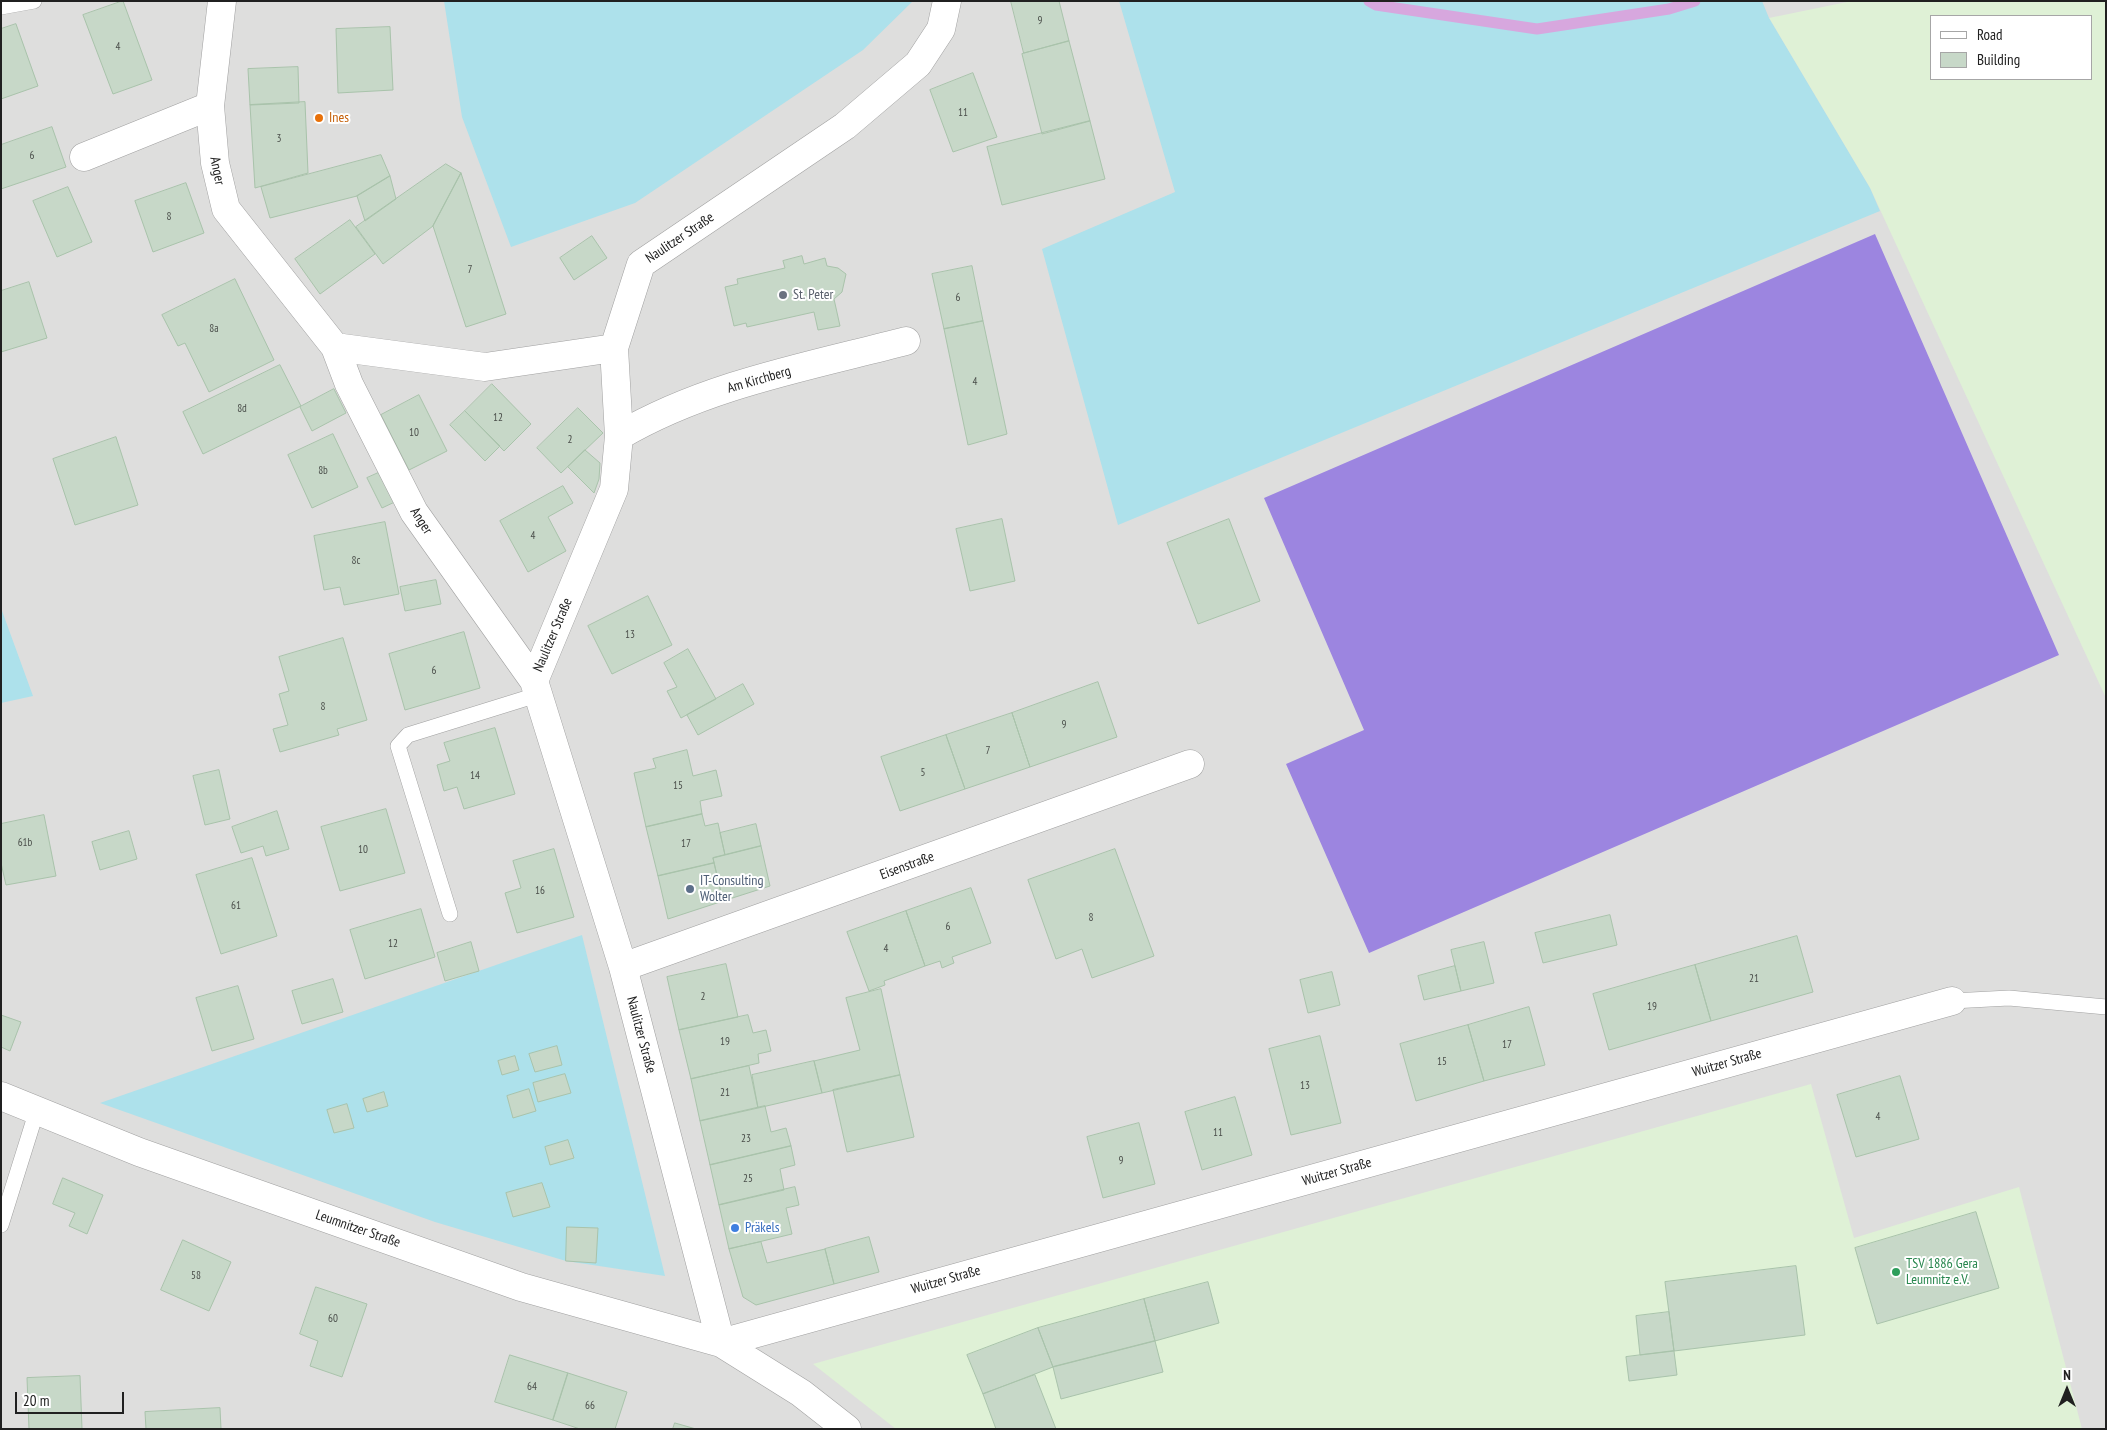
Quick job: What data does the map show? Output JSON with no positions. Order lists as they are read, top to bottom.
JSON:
{
  "streets": {
    "street": [
      "Anger",
      "Naulitzer Straße",
      "Am Kirchberg",
      "Eisenstraße",
      "Wuitzer Straße",
      "Leumnitzer Straße"
    ]
  },
  "crossings": [
    ["Anger", "Naulitzer Straße"],
    ["Naulitzer Straße", "Am Kirchberg"],
    ["Naulitzer Straße", "Eisenstraße"],
    ["Naulitzer Straße", "Wuitzer Straße"],
    ["Naulitzer Straße", "Leumnitzer Straße"],
    ["Wuitzer Straße", "Leumnitzer Straße"]
  ],
  "places": [
    "Ines",
    "St. Peter",
    "IT-Consulting Wolter",
    "Präkels",
    "TSV 1886 Gera Leumnitz e.V."
  ],
  "house_numbers": [
    "9",
    "4",
    "11",
    "3",
    "6",
    "8",
    "7",
    "6",
    "8a",
    "4",
    "8d",
    "12",
    "10",
    "2",
    "8b",
    "4",
    "8c",
    "13",
    "6",
    "8",
    "9",
    "7",
    "5",
    "14",
    "15",
    "61b",
    "17",
    "10",
    "16",
    "61",
    "8",
    "6",
    "12",
    "4",
    "21",
    "2",
    "19",
    "19",
    "17",
    "15",
    "13",
    "21",
    "4",
    "11",
    "23",
    "9",
    "25",
    "58",
    "60",
    "64",
    "66"
  ],
  "legend": ["Road", "Building"],
  "scale_bar": "20 m",
  "north": "top"
}
